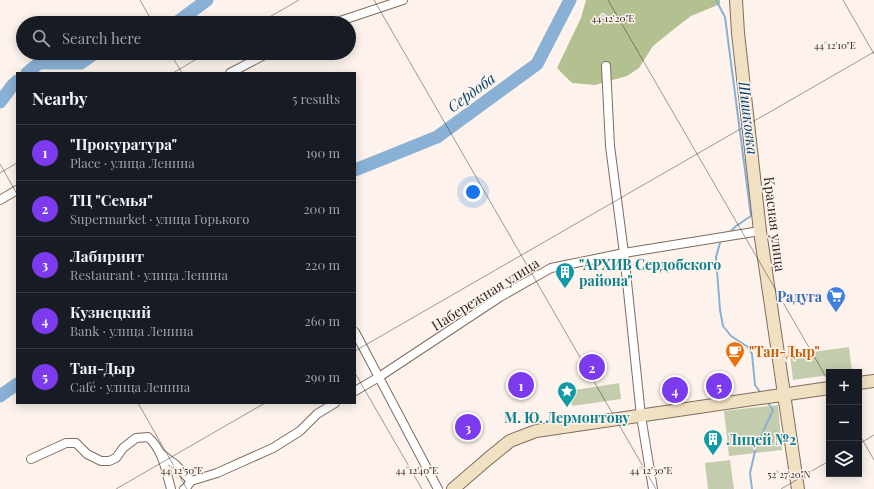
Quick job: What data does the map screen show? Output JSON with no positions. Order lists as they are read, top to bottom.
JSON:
{
  "streets": {
    "street": ["Красная улица", "Набережная улица"]
  },
  "crossings": [
    ["Красная улица", "Набережная улица"]
  ],
  "water": ["Сердоба", "Шишковка"],
  "places": {
    "building": ["\"АРХИВ Сердобского района\"", "Лицей №2"],
    "supermarket": ["Радуга"],
    "cafe": ["\"Тан-Дыр\""],
    "place": ["М. Ю. Лермонтову"]
  },
  "page": {
    "search": "Search here",
    "heading": ["Nearby", "5 results"],
    "list": [
      {
        "mark": "1",
        "name": "\"Прокуратура\"",
        "note": "Place · улица Ленина",
        "value": "190 m"
      },
      {
        "mark": "2",
        "name": "ТЦ \"Семья\"",
        "note": "Supermarket · улица Горького",
        "value": "200 m"
      },
      {
        "mark": "3",
        "name": "Лабиринт",
        "note": "Restaurant · улица Ленина",
        "value": "220 m"
      },
      {
        "mark": "4",
        "name": "Кузнецкий",
        "note": "Bank · улица Ленина",
        "value": "260 m"
      },
      {
        "mark": "5",
        "name": "Тан-Дыр",
        "note": "Café · улица Ленина",
        "value": "290 m"
      }
    ],
    "pins": [
      "2",
      "1",
      "5",
      "4",
      "3"
    ],
    "map_buttons": ["+", "−"]
  },
  "coordinates": [
    "44°12'20\"E",
    "44°12'10\"E",
    "44°12'50\"E",
    "44°12'40\"E",
    "44°12'30\"E",
    "52°27'20\"N"
  ]
}
